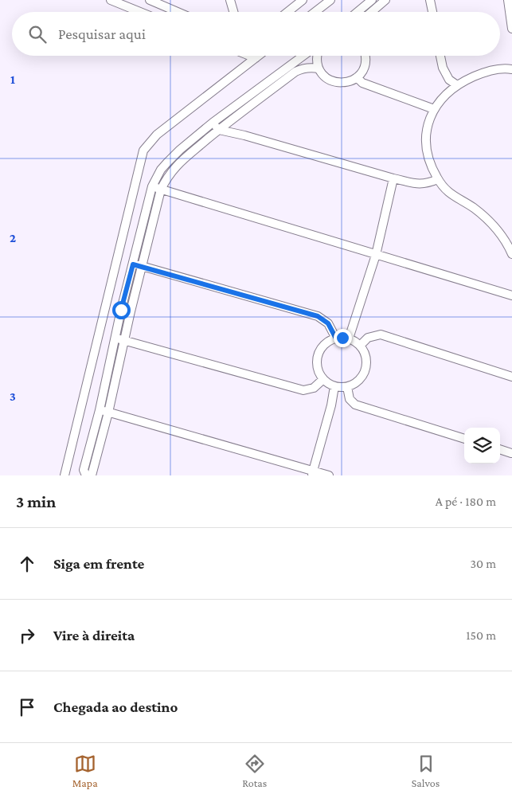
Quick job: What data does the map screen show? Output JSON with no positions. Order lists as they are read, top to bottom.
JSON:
{
  "page": {
    "search": "Pesquisar aqui",
    "heading": ["3 min", "A pé · 180 m"],
    "list": [
      ["Siga em frente", "30 m"],
      ["Vire à direita", "150 m"],
      "Chegada ao destino"
    ],
    "nav": ["Mapa", "Rotas", "Salvos"]
  },
  "grid": {
    "rows": ["1", "2", "3"]
  }
}
